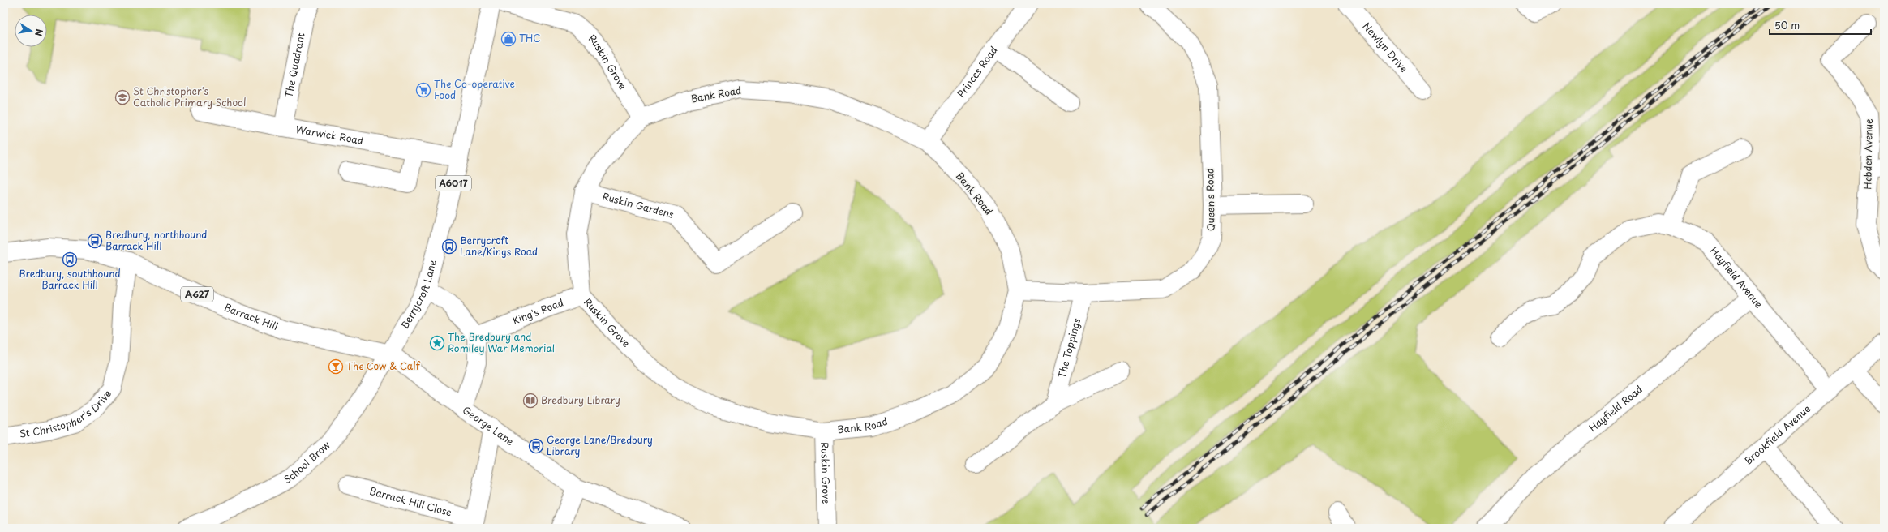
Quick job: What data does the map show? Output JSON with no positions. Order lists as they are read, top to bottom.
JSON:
{
  "streets": {
    "street": [
      "Newlyn Drive",
      "Ruskin Grove",
      "The Quadrant",
      "Princes Road",
      "Bank Road",
      "Warwick Road",
      "Hebden Avenue",
      "A6017",
      "Queen's Road",
      "Ruskin Gardens",
      "Hayfield Avenue",
      "Berrycroft Lane",
      "A627",
      "King's Road",
      "Barrack Hill",
      "The Toppings",
      "Hayfield Road",
      "St Christopher's Drive",
      "George Lane",
      "Brookfield Avenue",
      "School Brow",
      "Barrack Hill Close"
    ]
  },
  "crossings": [
    ["Ruskin Grove", "Bank Road"],
    ["Ruskin Grove", "Ruskin Gardens"],
    ["Ruskin Grove", "King's Road"],
    ["The Quadrant", "Warwick Road"],
    ["Princes Road", "Bank Road"],
    ["Bank Road", "Queen's Road"],
    ["Warwick Road", "Berrycroft Lane"],
    ["Queen's Road", "The Toppings"],
    ["Hayfield Avenue", "Hayfield Road"],
    ["Hayfield Avenue", "Brookfield Avenue"],
    ["Berrycroft Lane", "Barrack Hill"],
    ["Berrycroft Lane", "George Lane"],
    ["Berrycroft Lane", "School Brow"],
    ["Barrack Hill", "St Christopher's Drive"],
    ["Barrack Hill", "George Lane"],
    ["Barrack Hill", "School Brow"],
    ["George Lane", "School Brow"],
    ["George Lane", "Barrack Hill Close"]
  ],
  "places": {
    "shop": ["THC"],
    "supermarket": ["The Co-operative Food"],
    "school or university": ["St Christopher's Catholic Primary School"],
    "bus stop": [
      "Bredbury, northbound Barrack Hill",
      "Berrycroft Lane/Kings Road",
      "Bredbury, southbound Barrack Hill",
      "George Lane/Bredbury Library"
    ],
    "place": ["The Bredbury and Romiley War Memorial"],
    "bar": ["The Cow & Calf"],
    "library": ["Bredbury Library"]
  },
  "scale_bar": "50 m",
  "north": "right"
}
